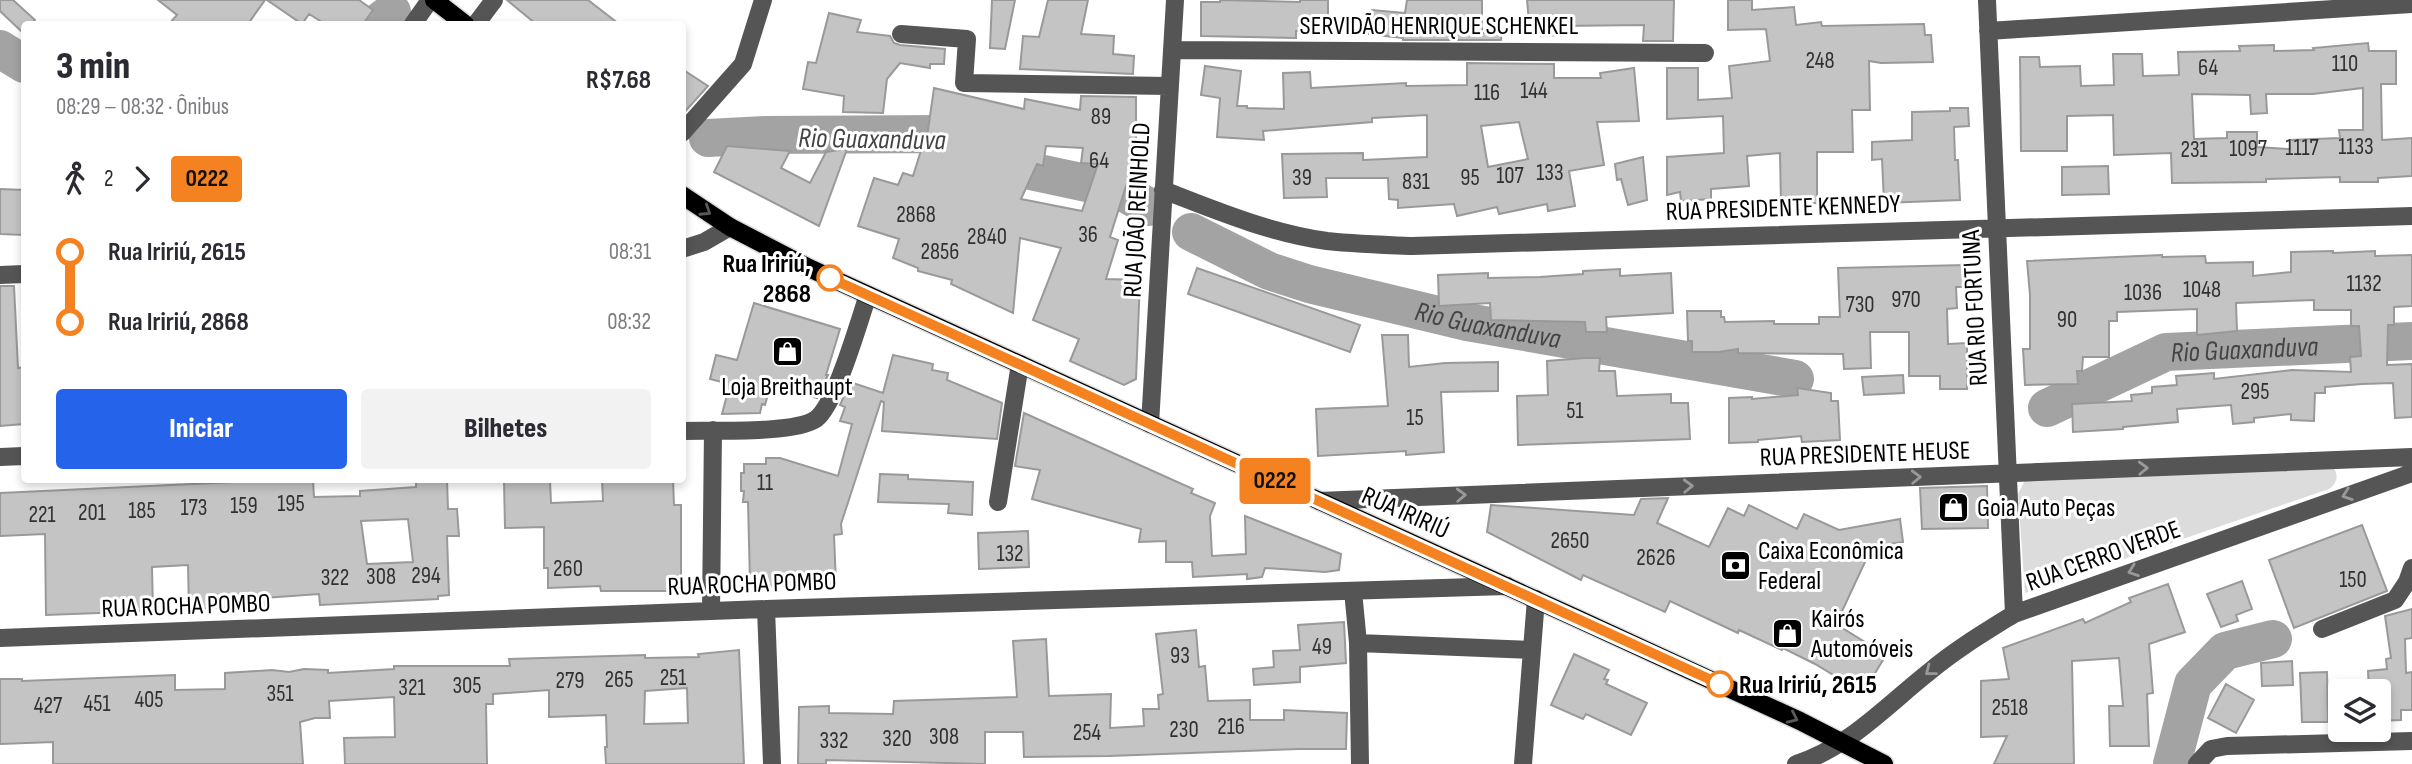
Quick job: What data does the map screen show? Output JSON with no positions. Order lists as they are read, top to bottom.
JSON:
{
  "streets": {
    "main road": ["RUA IRIRIÚ"],
    "street": [
      "SERVIDÃO HENRIQUE SCHENKEL",
      "RUA PRESIDENTE KENNEDY",
      "RUA JOÃO REINHOLD",
      "RUA RIO FORTUNA",
      "RUA PRESIDENTE HEUSE",
      "RUA CERRO VERDE",
      "RUA ROCHA POMBO"
    ]
  },
  "crossings": [
    ["SERVIDÃO HENRIQUE SCHENKEL", "RUA JOÃO REINHOLD"],
    ["RUA PRESIDENTE KENNEDY", "RUA JOÃO REINHOLD"],
    ["RUA PRESIDENTE KENNEDY", "RUA RIO FORTUNA"],
    ["RUA JOÃO REINHOLD", "RUA IRIRIÚ"],
    ["RUA RIO FORTUNA", "RUA PRESIDENTE HEUSE"],
    ["RUA RIO FORTUNA", "RUA CERRO VERDE"],
    ["RUA PRESIDENTE HEUSE", "RUA IRIRIÚ"],
    ["RUA IRIRIÚ", "RUA CERRO VERDE"],
    ["RUA IRIRIÚ", "RUA ROCHA POMBO"]
  ],
  "one_way": ["RUA PRESIDENTE HEUSE", "RUA CERRO VERDE"],
  "water": ["Rio Guaxanduva"],
  "places": {
    "other": ["Rua Iririú, 2868", "Rua Iririú, 2615"],
    "shop": ["Loja Breithaupt", "Goia Auto Peças", "Kairós Automóveis"],
    "bank": ["Caixa Econômica Federal"]
  },
  "lines": ["bus line 0222"],
  "house_numbers": [
    "248",
    "110",
    "64",
    "144",
    "116",
    "89",
    "1133",
    "1117",
    "1097",
    "231",
    "64",
    "133",
    "107",
    "39",
    "95",
    "831",
    "2868",
    "36",
    "2840",
    "2856",
    "1132",
    "1048",
    "1036",
    "970",
    "730",
    "90",
    "295",
    "51",
    "15",
    "11",
    "195",
    "159",
    "173",
    "185",
    "201",
    "221",
    "2650",
    "132",
    "2626",
    "260",
    "294",
    "308",
    "322",
    "150",
    "49",
    "93",
    "251",
    "265",
    "279",
    "305",
    "321",
    "351",
    "405",
    "451",
    "427",
    "2518",
    "216",
    "230",
    "254",
    "308",
    "320",
    "332"
  ],
  "page": {
    "on_map": "0222",
    "heading": ["3 min", "08:29 – 08:32 · Ônibus", "R$7.68"],
    "legs": ["2", "0222"],
    "list": [
      {
        "name": "Rua Iririú, 2615",
        "value": "08:31"
      },
      {
        "name": "Rua Iririú, 2868",
        "value": "08:32"
      }
    ],
    "buttons": ["Iniciar", "Bilhetes"]
  }
}
